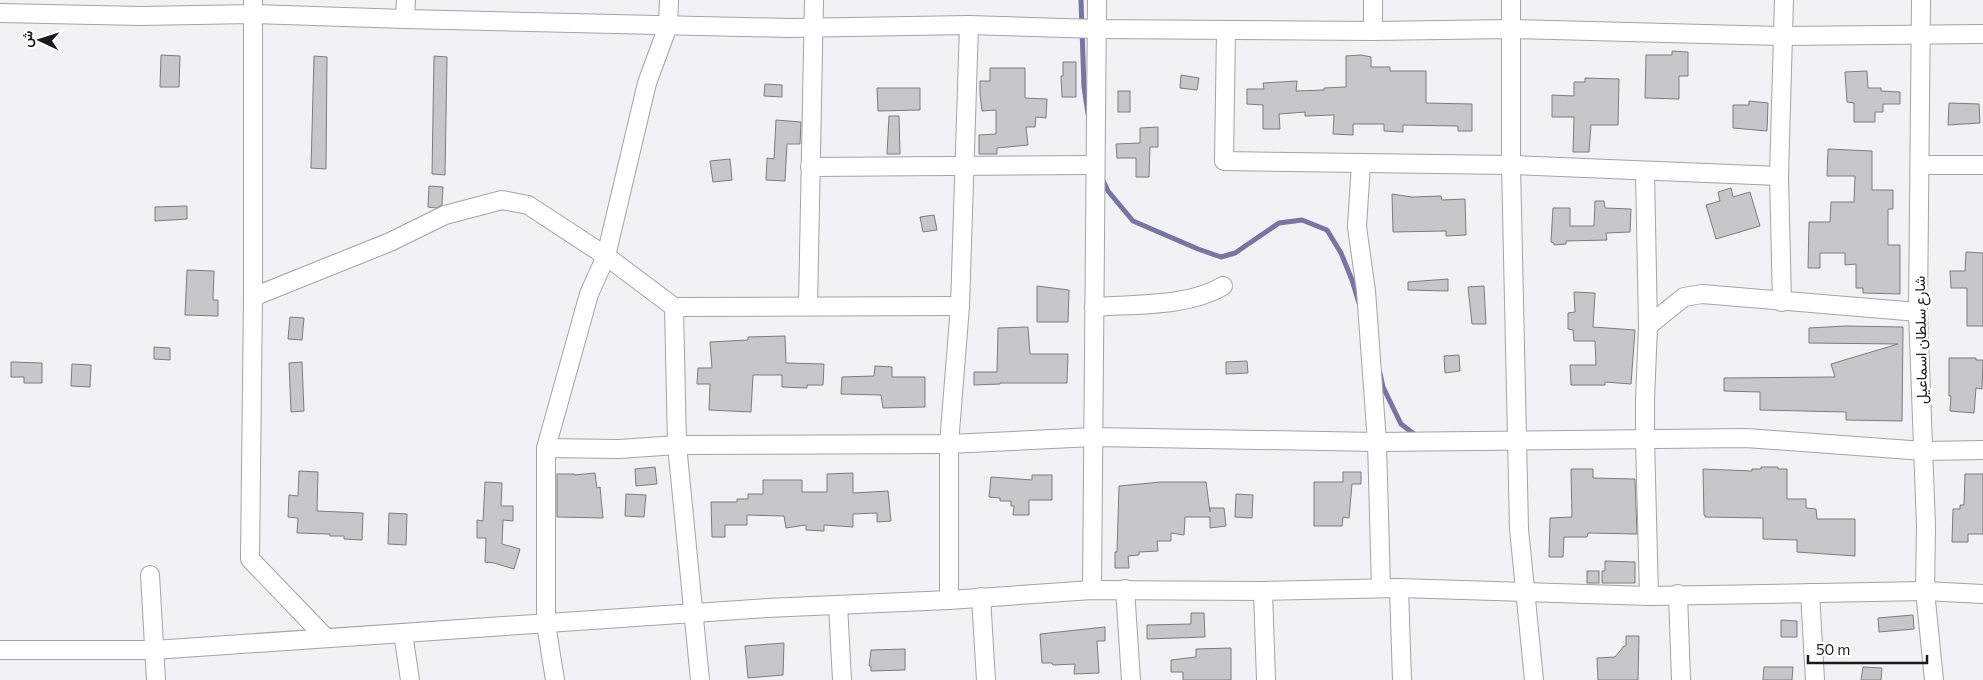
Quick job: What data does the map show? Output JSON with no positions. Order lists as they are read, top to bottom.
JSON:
{
  "streets": {
    "street": ["شارع سلطان اسماعيل"]
  },
  "scale_bar": "50 m",
  "north": "left"
}
